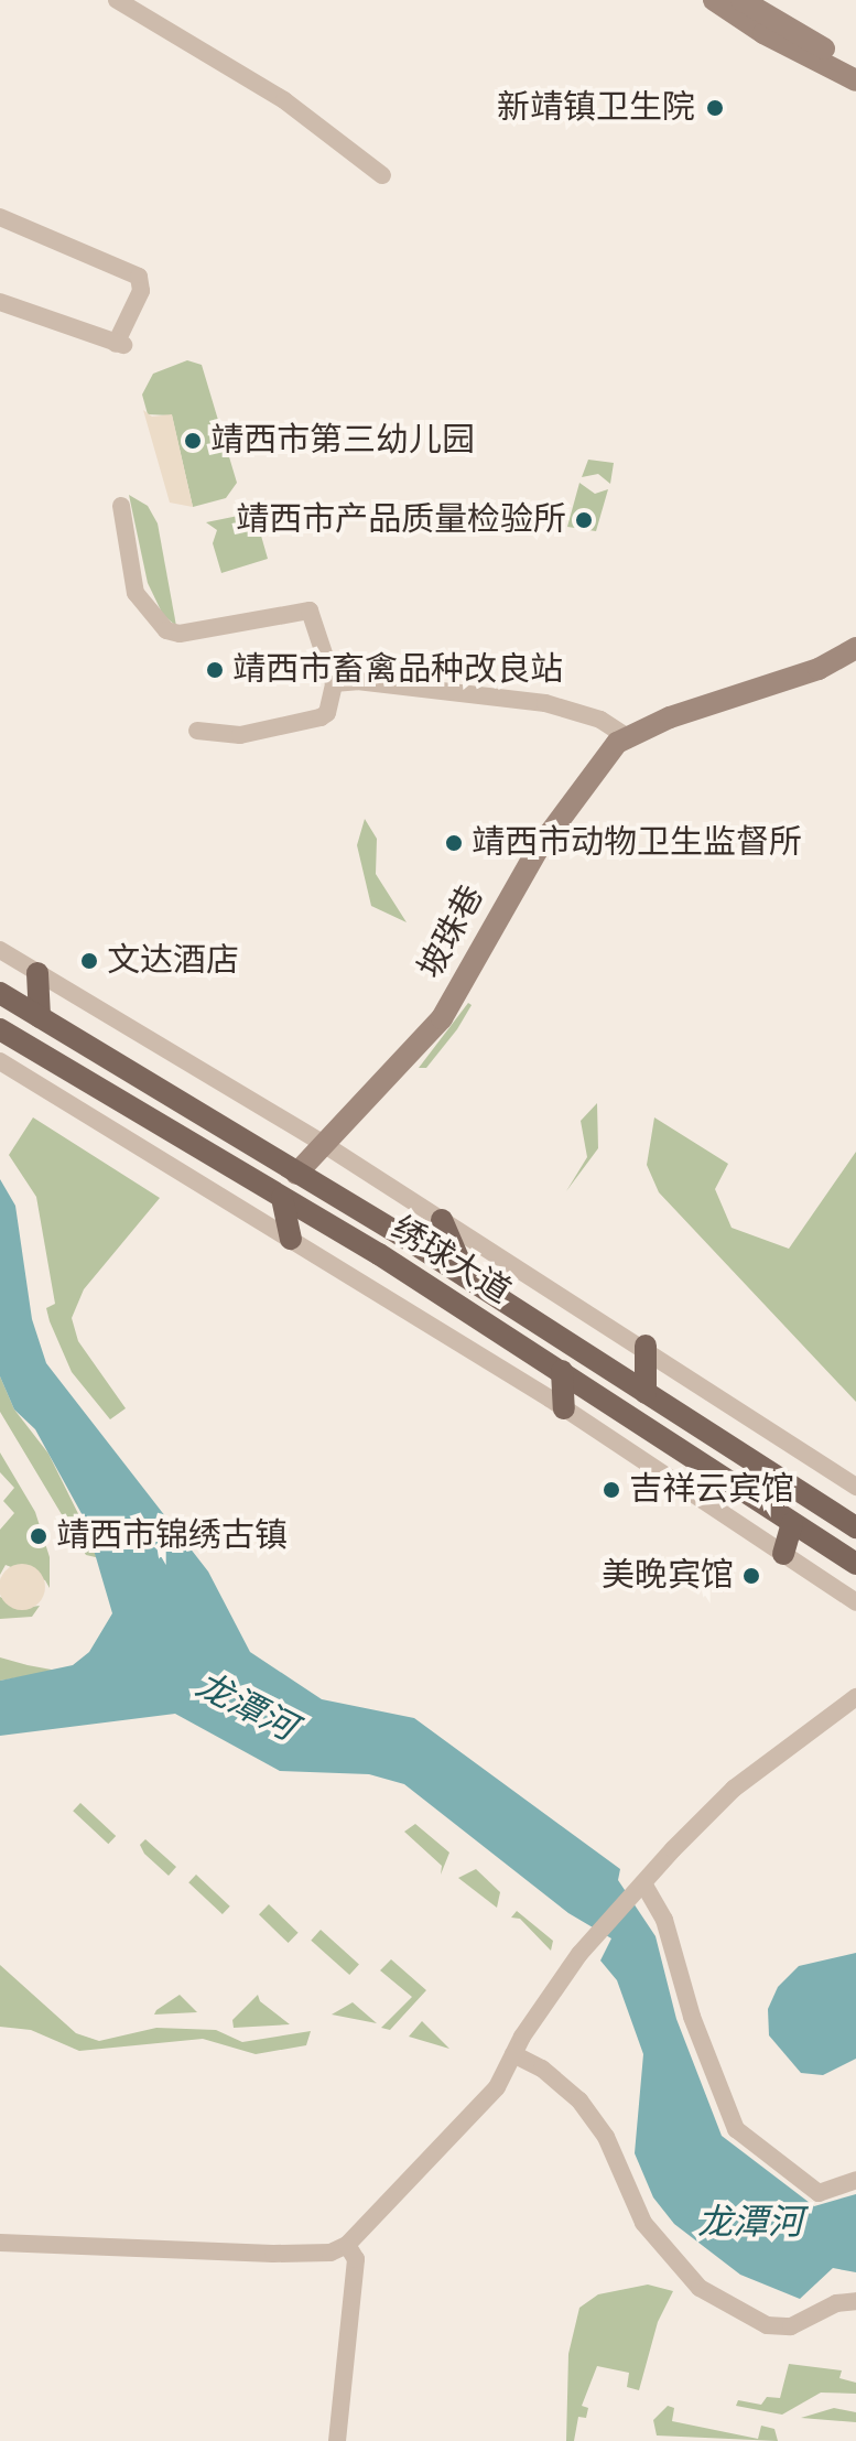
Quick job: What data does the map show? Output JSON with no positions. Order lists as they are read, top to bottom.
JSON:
{
  "streets": {
    "main road": ["绣球大道"],
    "street": ["坡珠巷"]
  },
  "crossings": [
    ["坡珠巷", "绣球大道"]
  ],
  "water": ["龙潭河"],
  "places": [
    "新靖镇卫生院",
    "靖西市第三幼儿园",
    "靖西市产品质量检验所",
    "靖西市畜禽品种改良站",
    "靖西市动物卫生监督所",
    "文达酒店",
    "吉祥云宾馆",
    "靖西市锦绣古镇",
    "美晚宾馆"
  ]
}
